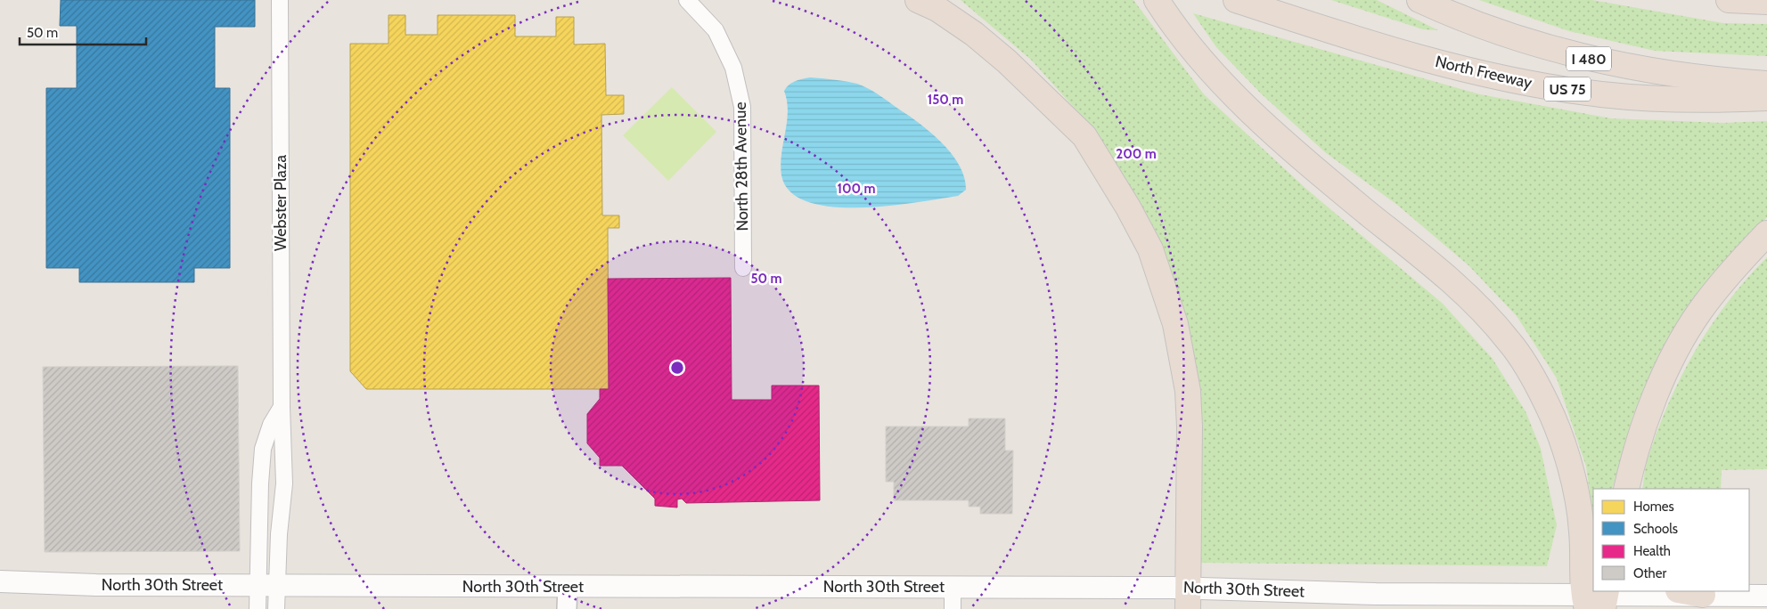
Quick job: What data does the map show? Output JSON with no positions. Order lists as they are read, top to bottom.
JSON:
{
  "streets": {
    "highway": ["I 480", "North Freeway", "US 75"],
    "main road": ["North 30th Street"],
    "street": ["North 28th Avenue", "Webster Plaza"]
  },
  "crossings": [
    ["Webster Plaza", "North 30th Street"]
  ],
  "legend": [
    "Homes",
    "Schools",
    "Health",
    "Other"
  ],
  "scale_bar": "50 m",
  "rings": [
    "150 m",
    "200 m",
    "100 m",
    "50 m"
  ]
}
